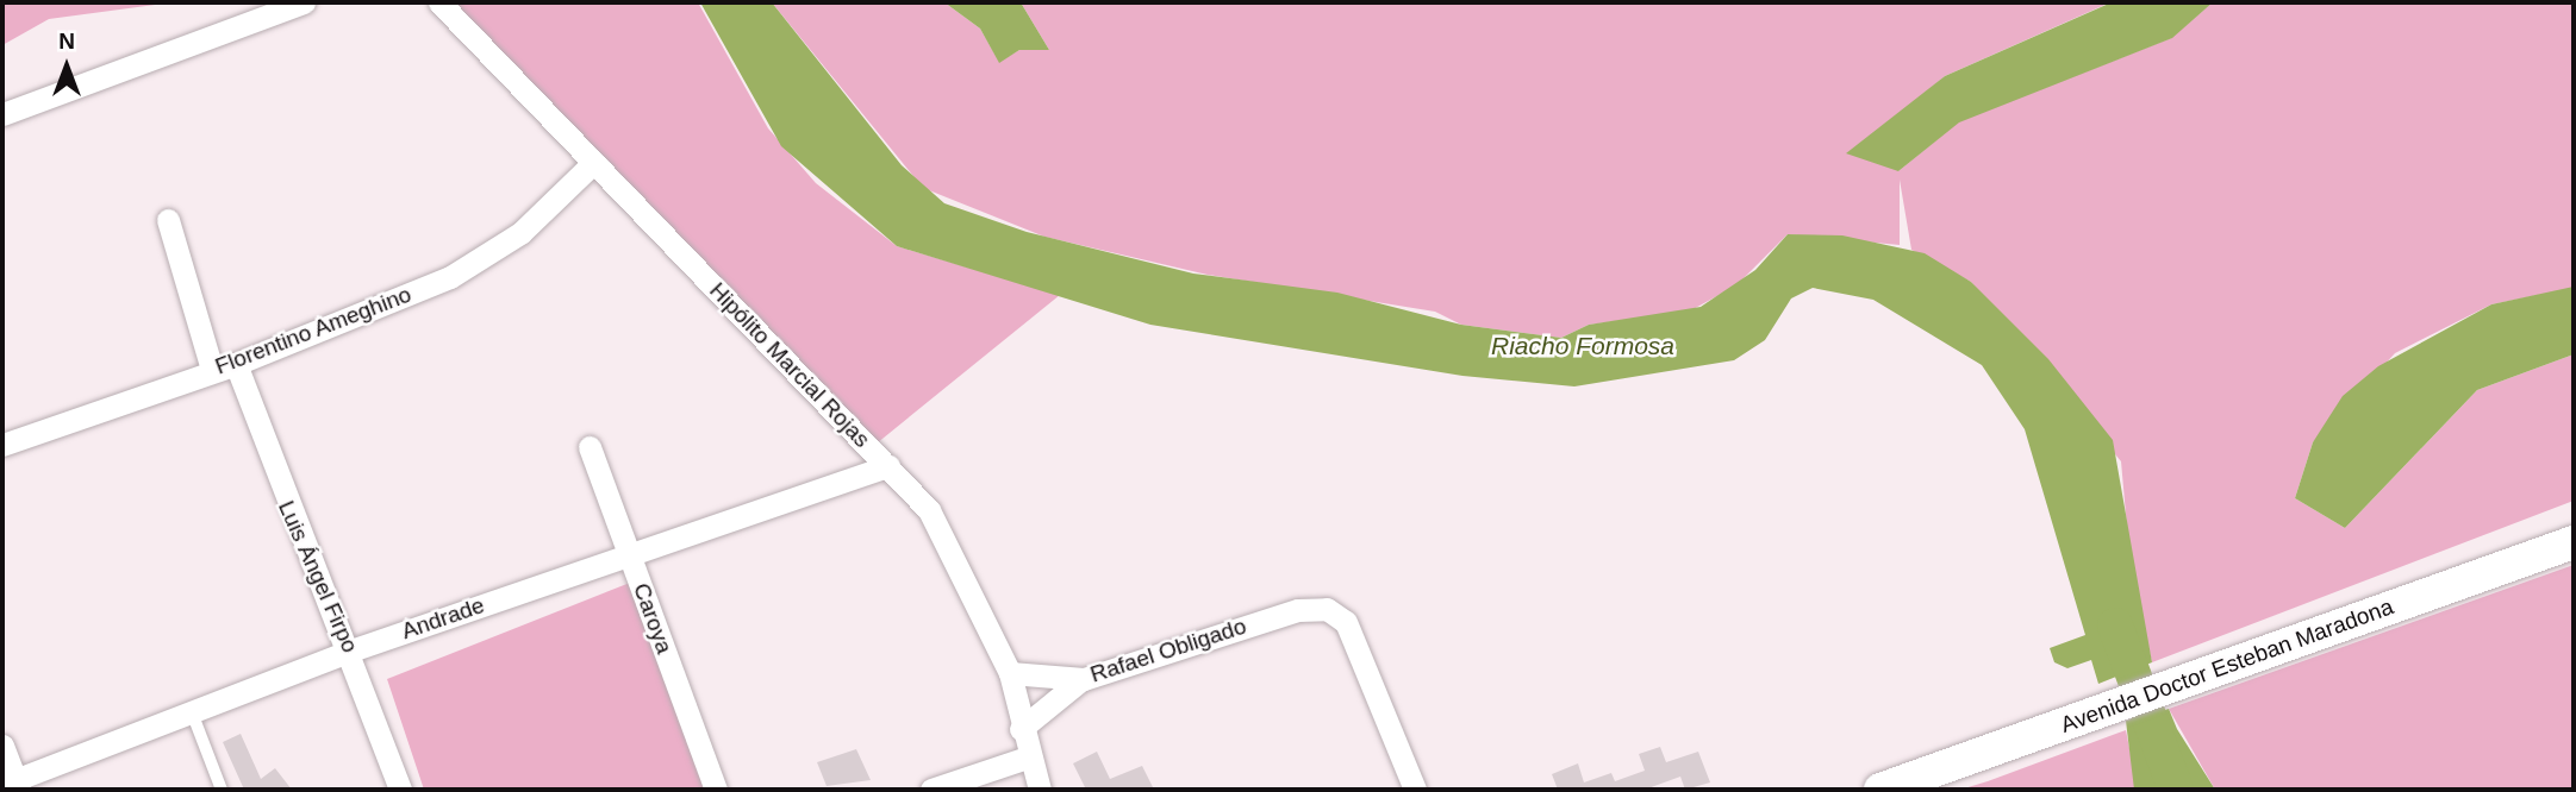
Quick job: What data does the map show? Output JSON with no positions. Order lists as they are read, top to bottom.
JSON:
{
  "streets": {
    "main road": ["Avenida Doctor Esteban Maradona"],
    "street": [
      "Florentino Ameghino",
      "Hipólito Marcial Rojas",
      "Luis Ángel Firpo",
      "Andrade",
      "Caroya",
      "Rafael Obligado"
    ]
  },
  "crossings": [
    ["Florentino Ameghino", "Hipólito Marcial Rojas"],
    ["Florentino Ameghino", "Luis Ángel Firpo"],
    ["Hipólito Marcial Rojas", "Andrade"],
    ["Hipólito Marcial Rojas", "Rafael Obligado"],
    ["Luis Ángel Firpo", "Andrade"],
    ["Andrade", "Caroya"]
  ],
  "water": ["Riacho Formosa"],
  "north": "top"
}
